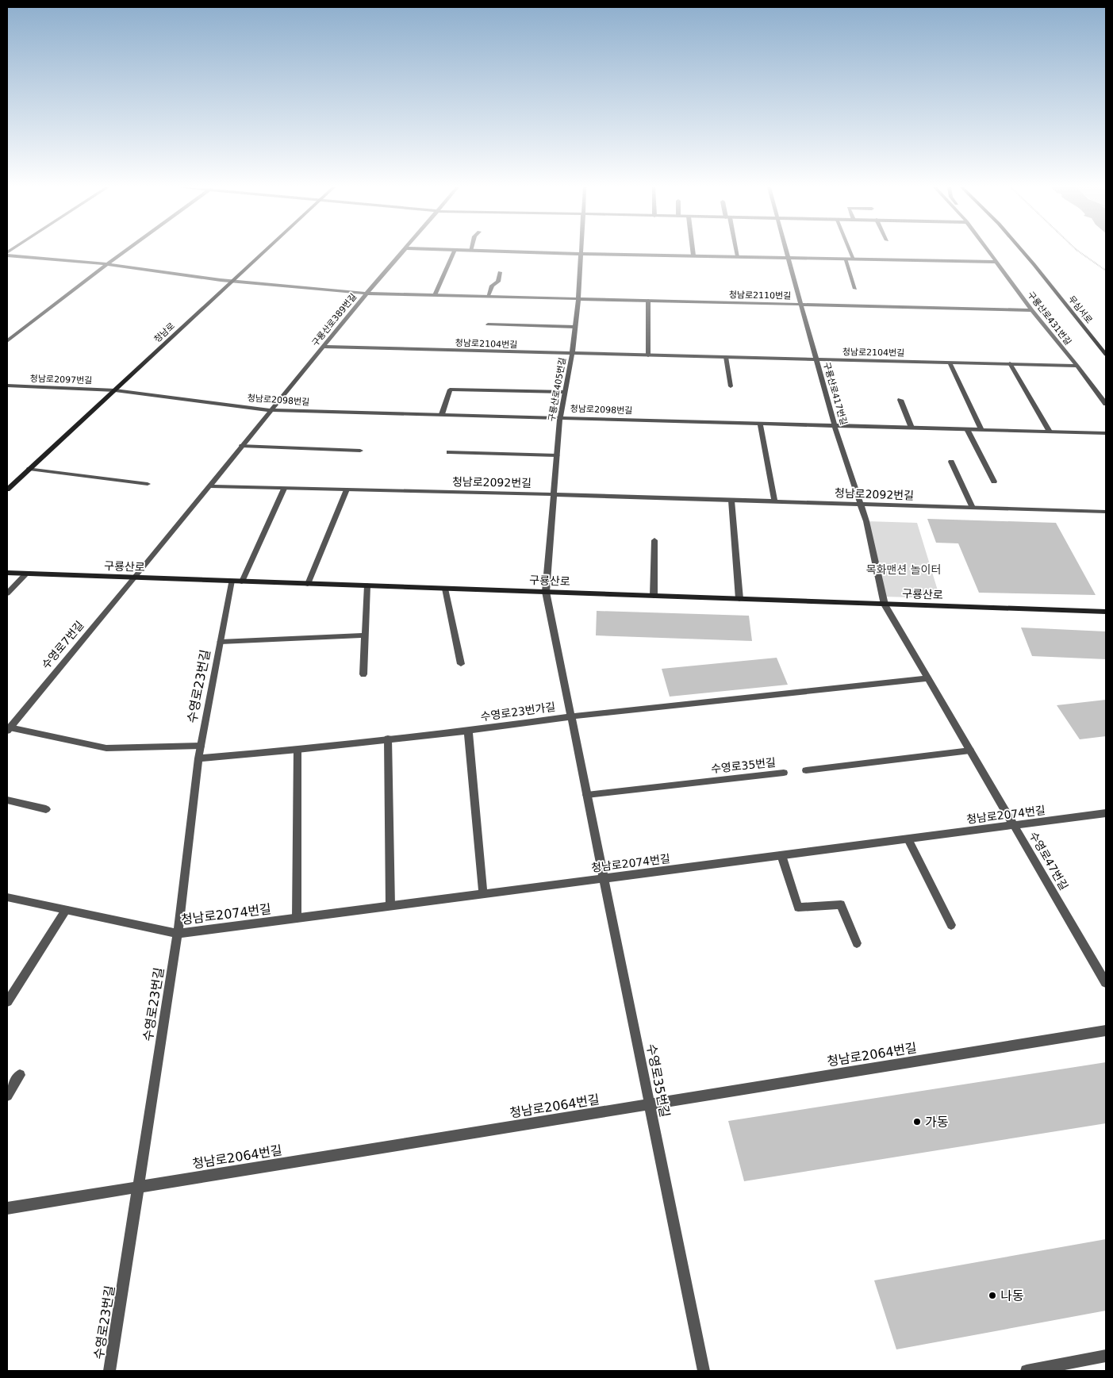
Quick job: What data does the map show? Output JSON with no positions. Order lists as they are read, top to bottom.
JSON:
{
  "streets": {
    "street": [
      "청남로2110번길",
      "무심서로",
      "구룡산로431번길",
      "구룡산로389번길",
      "청남로",
      "청남로2104번길",
      "청남로2097번길",
      "구룡산로405번길",
      "구룡산로417번길",
      "청남로2098번길",
      "청남로2092번길",
      "구룡산로",
      "수영로7번길",
      "수영로23번길",
      "수영로23번가길",
      "수영로35번길",
      "청남로2074번길",
      "수영로47번길",
      "청남로2064번길"
    ]
  },
  "crossings": [
    ["청남로2110번길", "구룡산로431번길"],
    ["청남로2110번길", "구룡산로389번길"],
    ["청남로2110번길", "청남로"],
    ["청남로2110번길", "구룡산로405번길"],
    ["청남로2110번길", "구룡산로417번길"],
    ["구룡산로431번길", "청남로2104번길"],
    ["구룡산로389번길", "청남로2104번길"],
    ["구룡산로389번길", "청남로2098번길"],
    ["구룡산로389번길", "청남로2092번길"],
    ["구룡산로389번길", "구룡산로"],
    ["구룡산로389번길", "수영로7번길"],
    ["청남로", "청남로2097번길"],
    ["청남로", "청남로2098번길"],
    ["청남로2104번길", "구룡산로405번길"],
    ["청남로2104번길", "구룡산로417번길"],
    ["청남로2097번길", "청남로2098번길"],
    ["구룡산로405번길", "청남로2098번길"],
    ["구룡산로405번길", "청남로2092번길"],
    ["구룡산로405번길", "구룡산로"],
    ["구룡산로405번길", "수영로35번길"],
    ["구룡산로417번길", "청남로2098번길"],
    ["구룡산로417번길", "청남로2092번길"],
    ["구룡산로417번길", "구룡산로"],
    ["구룡산로417번길", "수영로47번길"],
    ["구룡산로", "수영로7번길"],
    ["구룡산로", "수영로23번길"],
    ["구룡산로", "수영로35번길"],
    ["구룡산로", "수영로47번길"],
    ["수영로7번길", "수영로23번길"],
    ["수영로23번길", "수영로23번가길"],
    ["수영로23번길", "청남로2074번길"],
    ["수영로23번길", "청남로2064번길"],
    ["수영로23번가길", "수영로35번길"],
    ["수영로23번가길", "청남로2074번길"],
    ["수영로35번길", "청남로2074번길"],
    ["수영로35번길", "청남로2064번길"],
    ["청남로2074번길", "수영로47번길"]
  ],
  "parks": ["목화맨션 놀이터"],
  "places": ["가동", "나동"]
}
